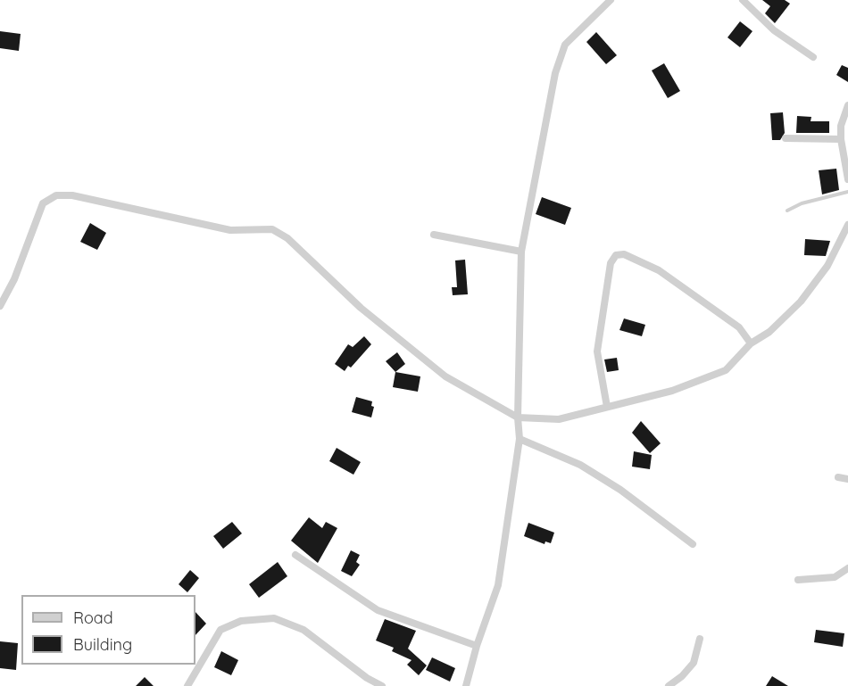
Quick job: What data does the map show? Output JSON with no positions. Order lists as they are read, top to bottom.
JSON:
{
  "legend": ["Road", "Building"]
}
